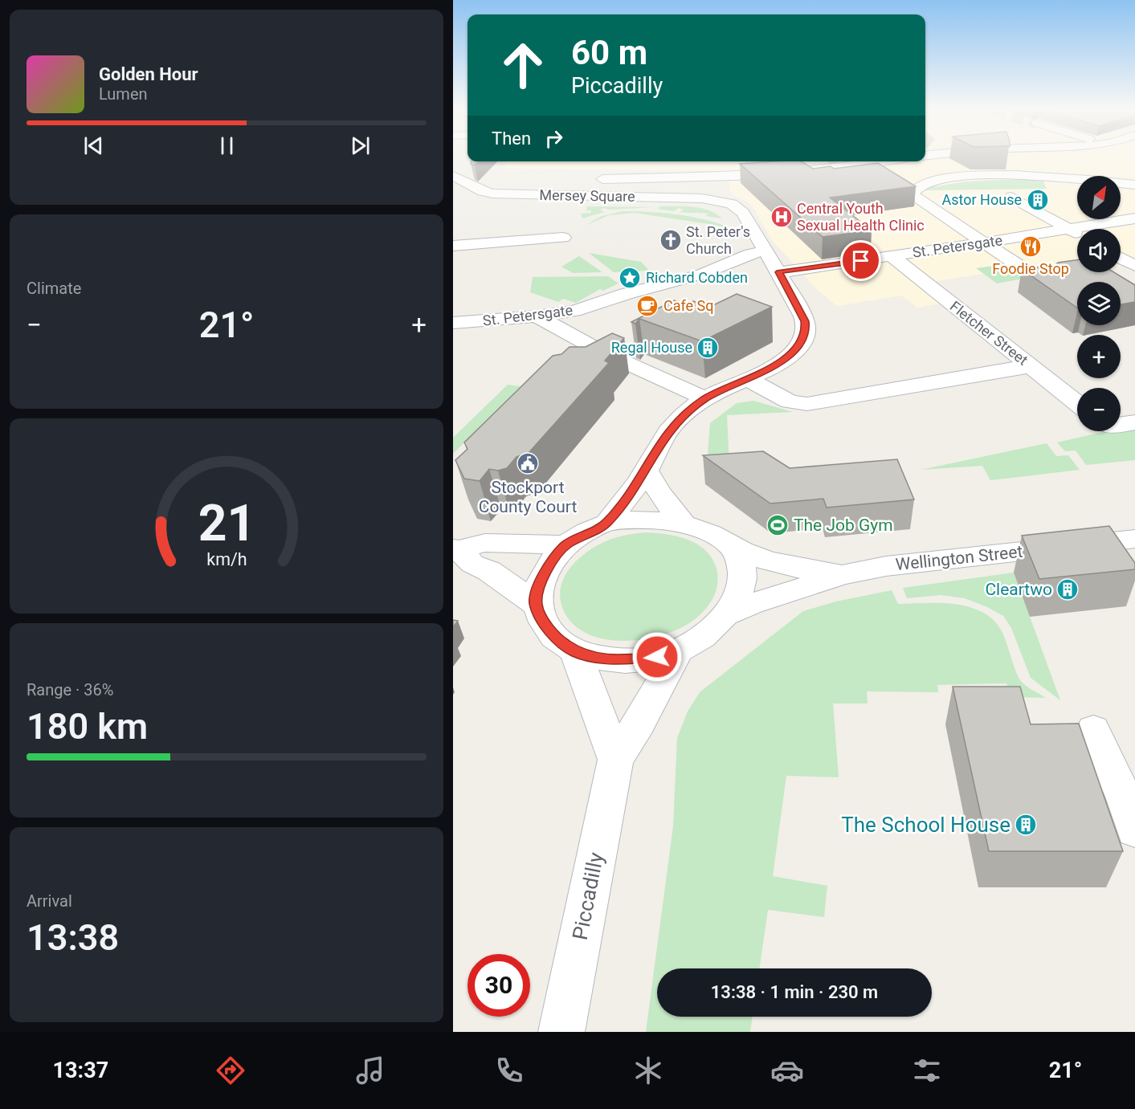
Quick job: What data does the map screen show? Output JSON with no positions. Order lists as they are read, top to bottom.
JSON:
{
  "streets": {
    "street": [
      "Mersey Square",
      "St. Petersgate",
      "Fletcher Street",
      "Wellington Street",
      "Piccadilly"
    ]
  },
  "crossings": [
    ["Mersey Square", "St. Petersgate"],
    ["St. Petersgate", "Fletcher Street"]
  ],
  "places": {
    "building": [
      "Astor House",
      "Regal House",
      "Cleartwo",
      "The School House"
    ],
    "hospital": ["Central Youth Sexual Health Clinic"],
    "church": ["St. Peter's Church"],
    "restaurant": ["Foodie Stop"],
    "place": ["Richard Cobden"],
    "cafe": ["Cafe Sq"],
    "public building": ["Stockport County Court"],
    "sports": ["The Job Gym"]
  },
  "north": "top right",
  "page": {
    "turn": ["60 m", "Piccadilly"],
    "song": ["Golden Hour", "Lumen"],
    "then": "Then",
    "map_buttons": ["+", "−"],
    "tile": [
      "Climate",
      ["Range · 36%", "180 km"],
      ["Arrival", "13:38"]
    ],
    "heat": ["−", "21°", "+"],
    "limit": "30",
    "trip": "13:38 · 1 min · 230 m",
    "tabs": ["13:37", "21°"],
    "gauge": ["21", "km/h"]
  }
}
